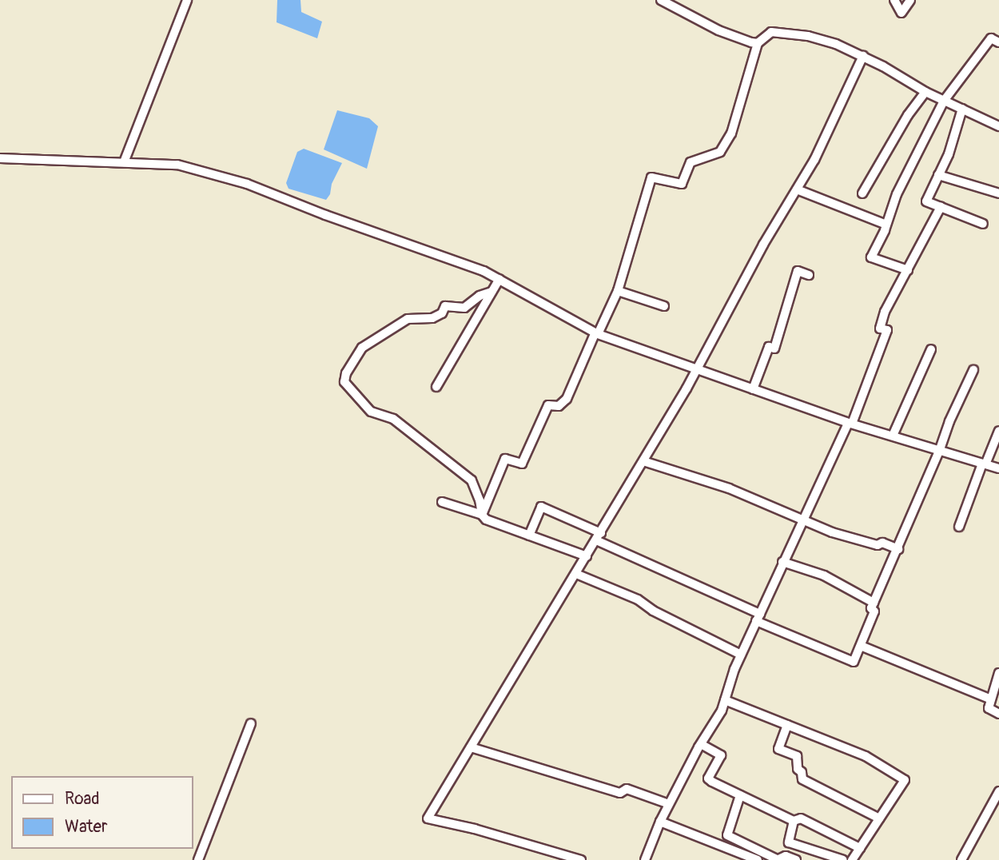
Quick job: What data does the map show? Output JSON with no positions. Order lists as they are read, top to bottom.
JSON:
{
  "legend": ["Road", "Water"]
}
